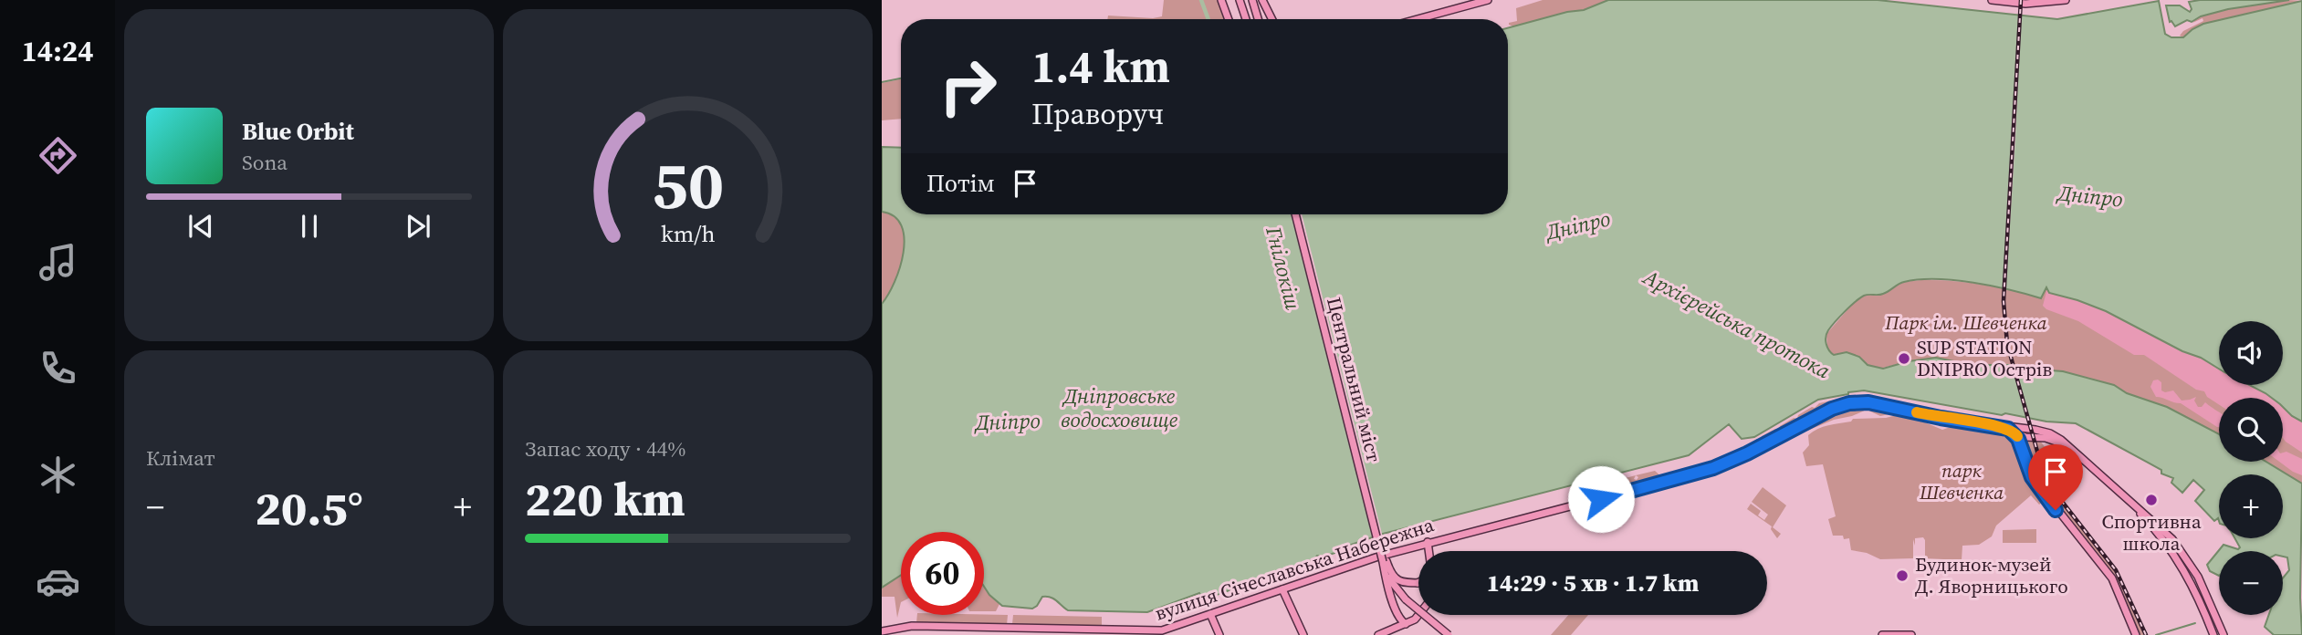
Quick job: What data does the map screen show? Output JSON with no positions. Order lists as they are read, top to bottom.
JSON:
{
  "streets": {
    "main road": ["Центральний міст", "вулиця Січеславська Набережна"]
  },
  "water": [
    "Дніпро",
    "Гнілокіш",
    "Архієрейська протока",
    "Дніпровське водосховище"
  ],
  "parks": ["Парк iм. Шевченка", "парк Шевченка"],
  "places": ["SUP STATION DNIPRO Острів", "Спортивна школа", "Будинок-музей Д. Яворницького"],
  "page": {
    "tabs": "14:24",
    "turn": ["1.4 km", "Праворуч"],
    "song": ["Blue Orbit", "Sona"],
    "then": "Потім",
    "map_buttons": ["+", "−"],
    "tile": [
      "Клімат",
      ["Запас ходу · 44%", "220 km"]
    ],
    "heat": ["−", "20.5°", "+"],
    "limit": "60",
    "trip": "14:29 · 5 хв · 1.7 km",
    "gauge": ["50", "km/h"]
  }
}
